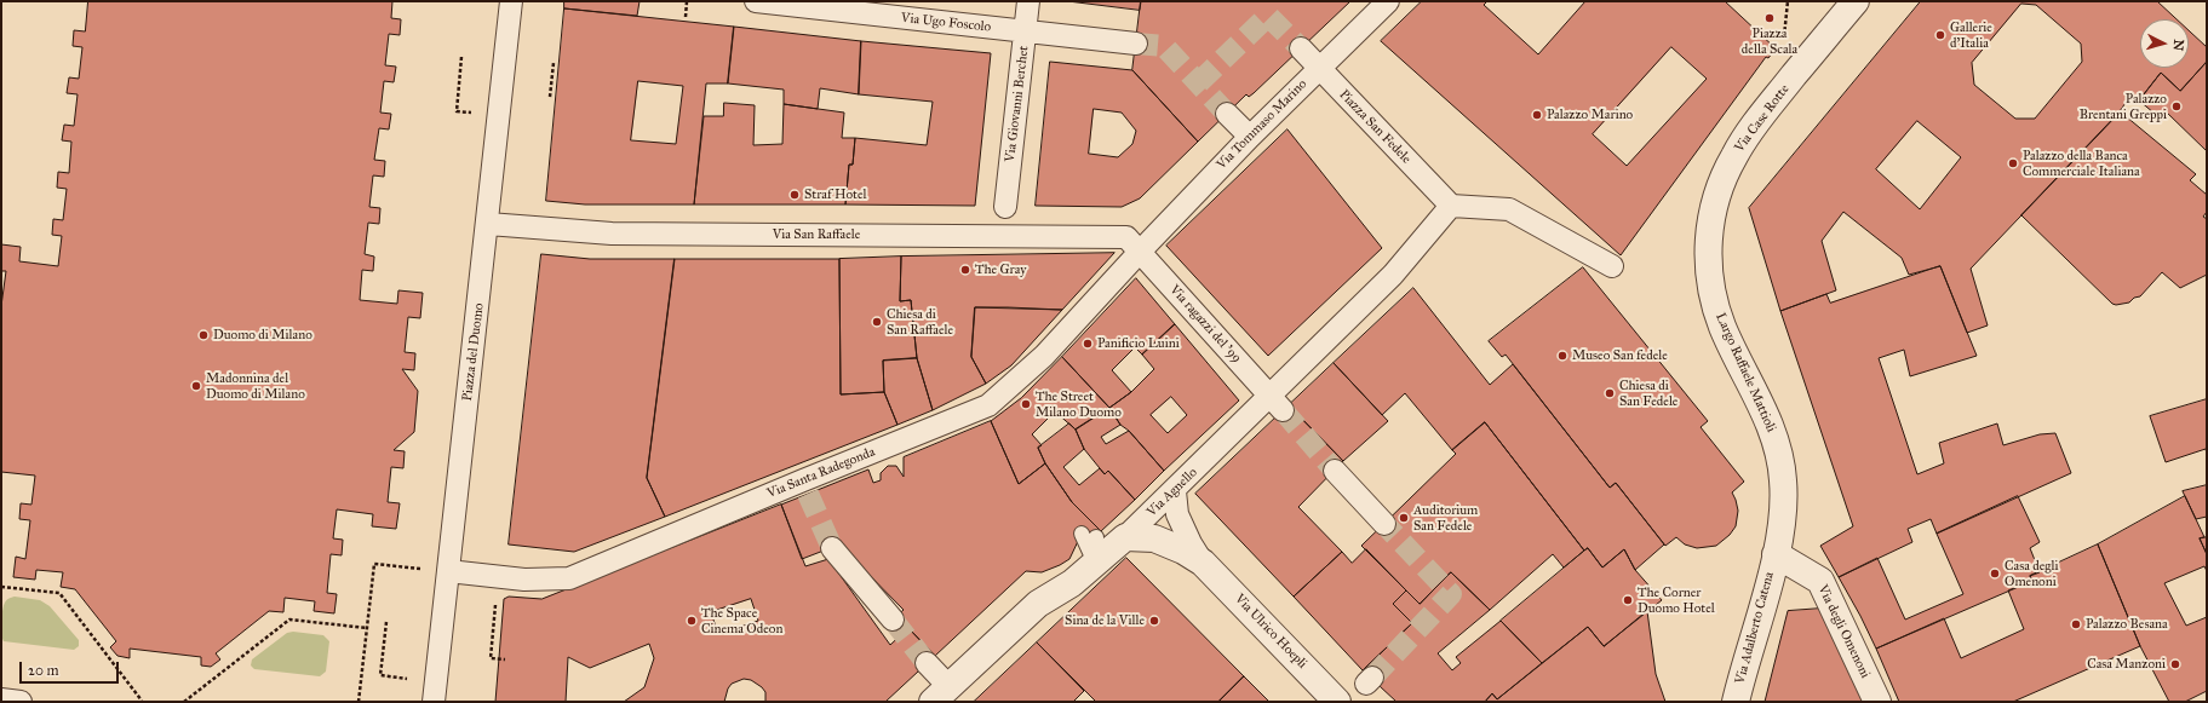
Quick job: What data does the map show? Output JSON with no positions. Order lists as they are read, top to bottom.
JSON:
{
  "streets": {
    "street": [
      "Via Ugo Foscolo",
      "Via Giovanni Berchet",
      "Via Case Rotte",
      "Via Tommaso Marino",
      "Piazza San Fedele",
      "Via San Raffaele",
      "Via ragazzi del '99",
      "Piazza del Duomo",
      "Largo Raffaele Mattioli",
      "Via Santa Radegonda",
      "Via Agnello",
      "Via Adalberto Catena",
      "Via Ulrico Hoepli",
      "Via degli Omenoni"
    ]
  },
  "crossings": [
    ["Via Ugo Foscolo", "Via Giovanni Berchet"],
    ["Via Case Rotte", "Largo Raffaele Mattioli"],
    ["Via Tommaso Marino", "Piazza San Fedele"],
    ["Via Tommaso Marino", "Via San Raffaele"],
    ["Via Tommaso Marino", "Via ragazzi del '99"],
    ["Via Tommaso Marino", "Via Santa Radegonda"],
    ["Piazza San Fedele", "Via Agnello"],
    ["Via San Raffaele", "Via ragazzi del '99"],
    ["Via San Raffaele", "Piazza del Duomo"],
    ["Via San Raffaele", "Via Santa Radegonda"],
    ["Via ragazzi del '99", "Via Santa Radegonda"],
    ["Via ragazzi del '99", "Via Agnello"],
    ["Piazza del Duomo", "Via Santa Radegonda"],
    ["Largo Raffaele Mattioli", "Via Adalberto Catena"],
    ["Largo Raffaele Mattioli", "Via degli Omenoni"],
    ["Via Agnello", "Via Ulrico Hoepli"],
    ["Via Adalberto Catena", "Via degli Omenoni"]
  ],
  "places": [
    "Piazza della Scala",
    "Gallerie d'Italia",
    "Palazzo Brentani Greppi",
    "Palazzo Marino",
    "Palazzo della Banca Commerciale Italiana",
    "Straf Hotel",
    "The Gray",
    "Chiesa di San Raffaele",
    "Duomo di Milano",
    "Panificio Luini",
    "Museo San fedele",
    "Madonnina del Duomo di Milano",
    "Chiesa di San Fedele",
    "The Street Milano Duomo",
    "Auditorium San Fedele",
    "Casa degli Omenoni",
    "The Corner Duomo Hotel",
    "The Space Cinema Odeon",
    "Sina de la Ville",
    "Palazzo Besana",
    "Casa Manzoni"
  ],
  "scale_bar": "20 m",
  "north": "right"
}
